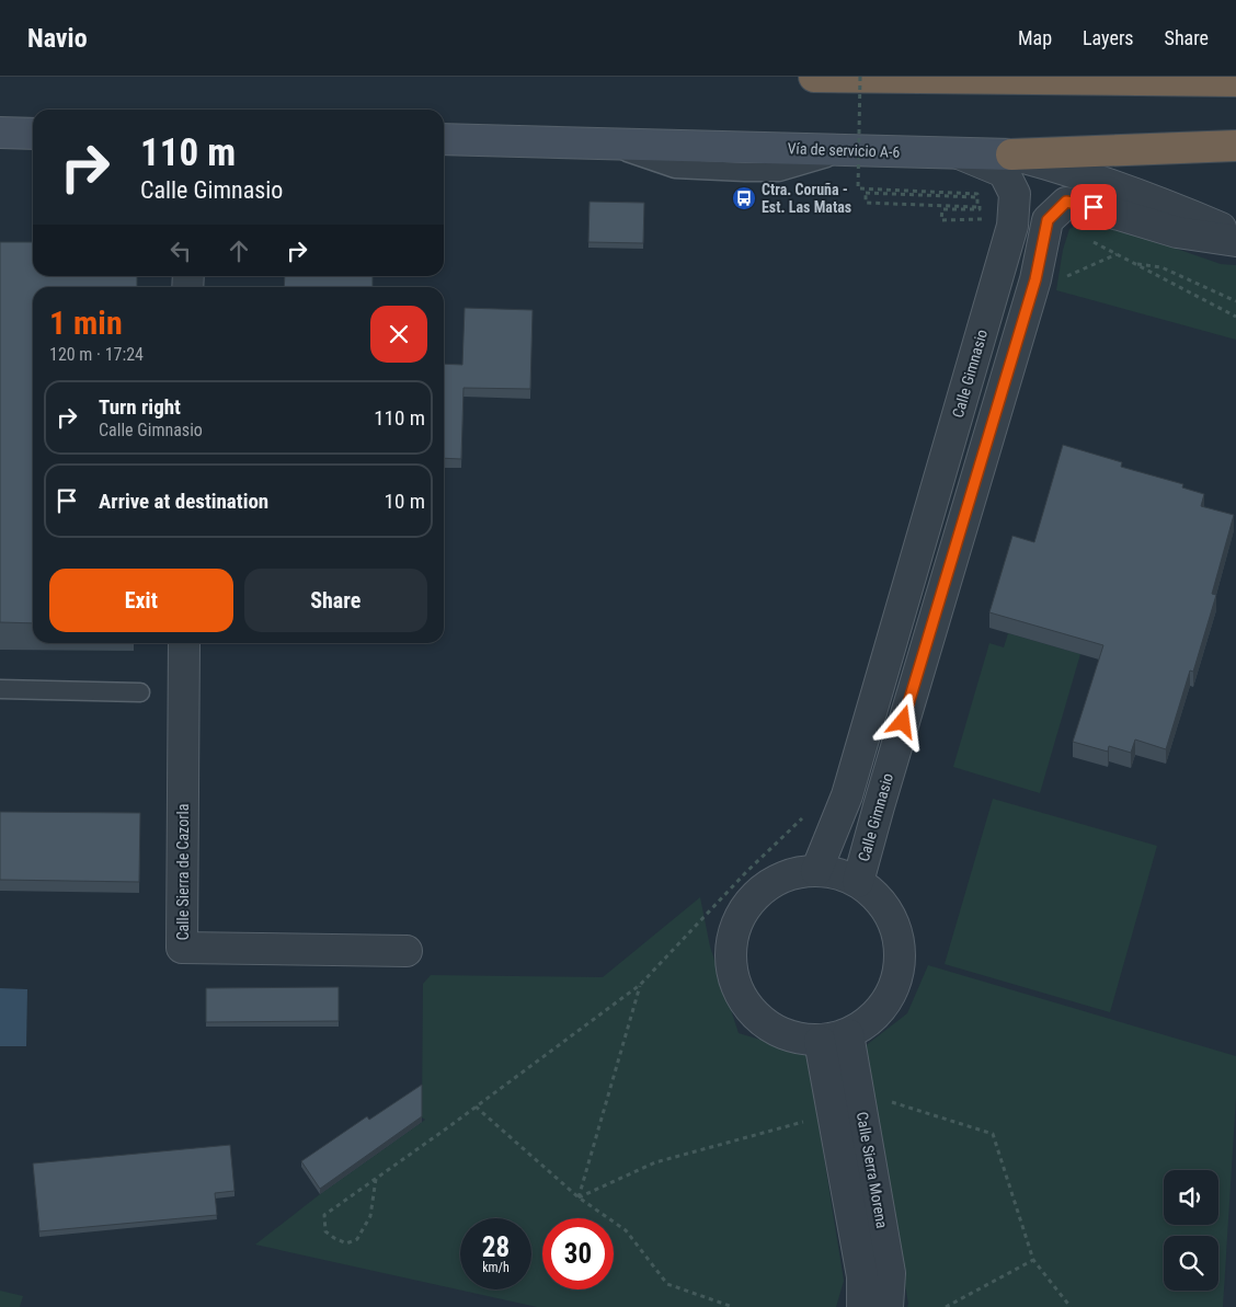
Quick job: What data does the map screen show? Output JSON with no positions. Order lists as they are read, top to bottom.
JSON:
{
  "streets": {
    "street": [
      "Vía de servicio A-6",
      "Calle Gimnasio",
      "Calle Sierra de Cazorla",
      "Calle Sierra Morena"
    ]
  },
  "crossings": [
    ["Vía de servicio A-6", "Calle Gimnasio"],
    ["Calle Gimnasio", "Calle Sierra Morena"]
  ],
  "places": {
    "bus stop": ["Ctra. Coruña - Est. Las Matas"]
  },
  "page": {
    "header": "Navio",
    "nav": ["Map", "Layers", "Share"],
    "turn": ["110 m", "Calle Gimnasio"],
    "heading": ["1 min", "120 m · 17:24"],
    "list": [
      {
        "name": "Turn right",
        "note": "Calle Gimnasio",
        "value": "110 m"
      },
      {
        "name": "Arrive at destination",
        "value": "10 m"
      }
    ],
    "buttons": ["Exit", "Share"],
    "speed": "28 km/h",
    "limit": "30"
  }
}
